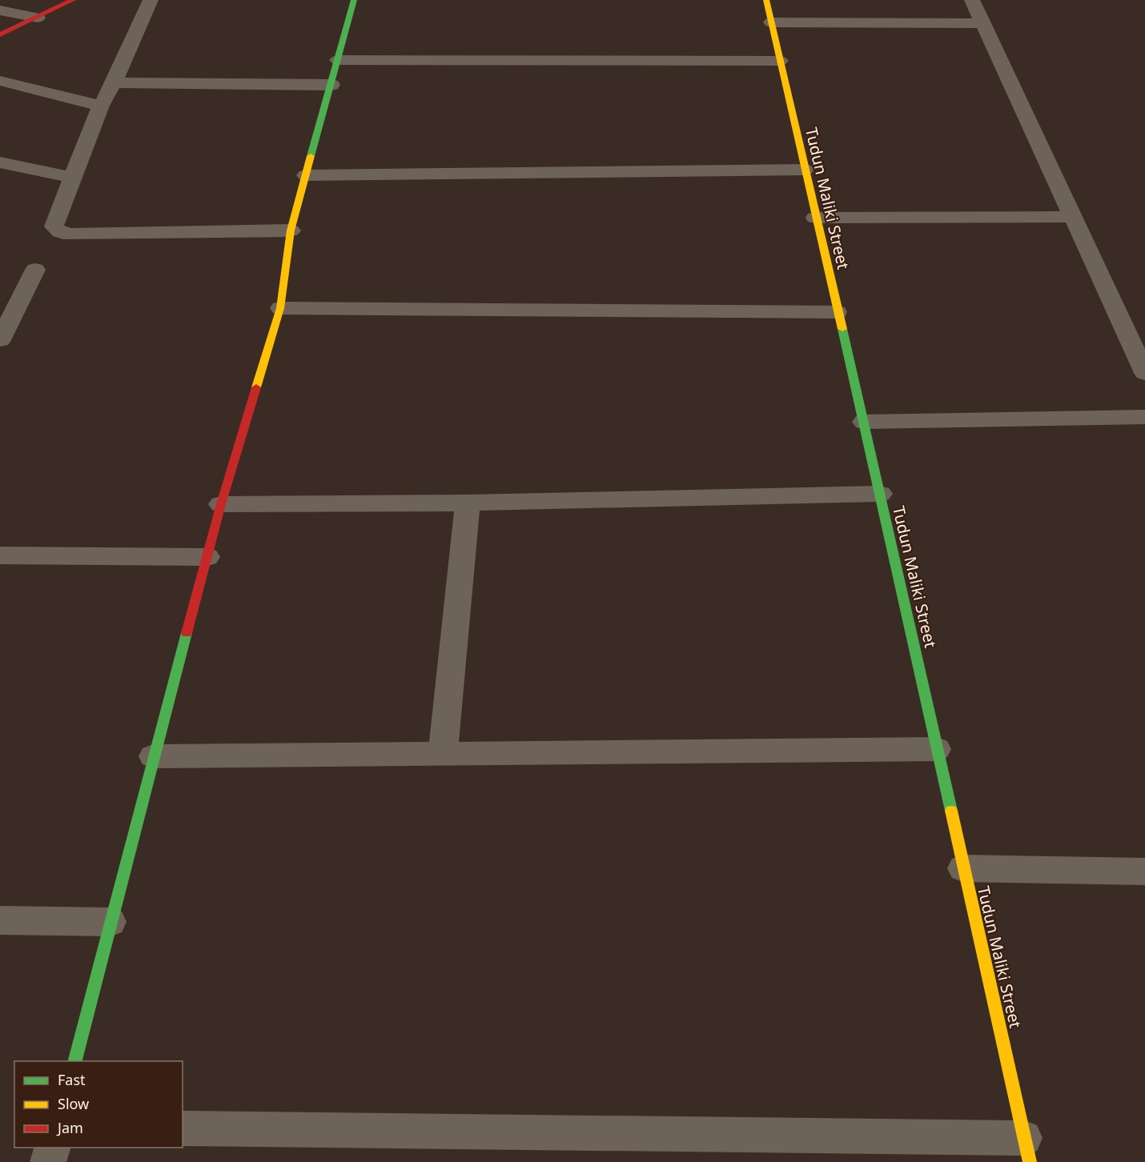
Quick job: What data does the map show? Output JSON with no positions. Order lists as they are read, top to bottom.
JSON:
{
  "streets": {
    "street": ["Tudun Maliki Street"]
  },
  "legend": ["Fast", "Slow", "Jam"]
}
